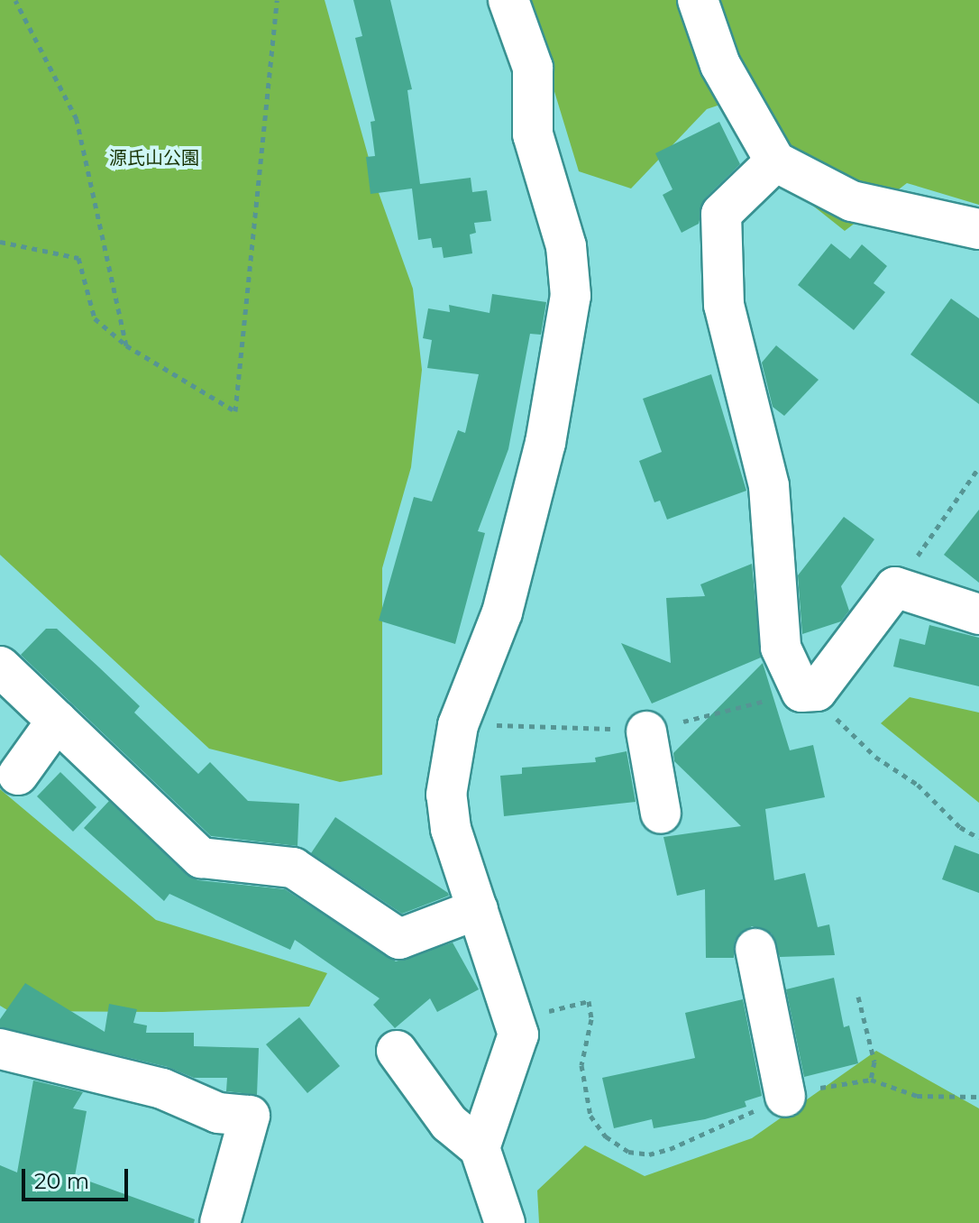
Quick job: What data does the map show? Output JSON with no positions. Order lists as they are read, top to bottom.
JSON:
{
  "parks": ["源氏山公園"],
  "scale_bar": "20 m"
}
